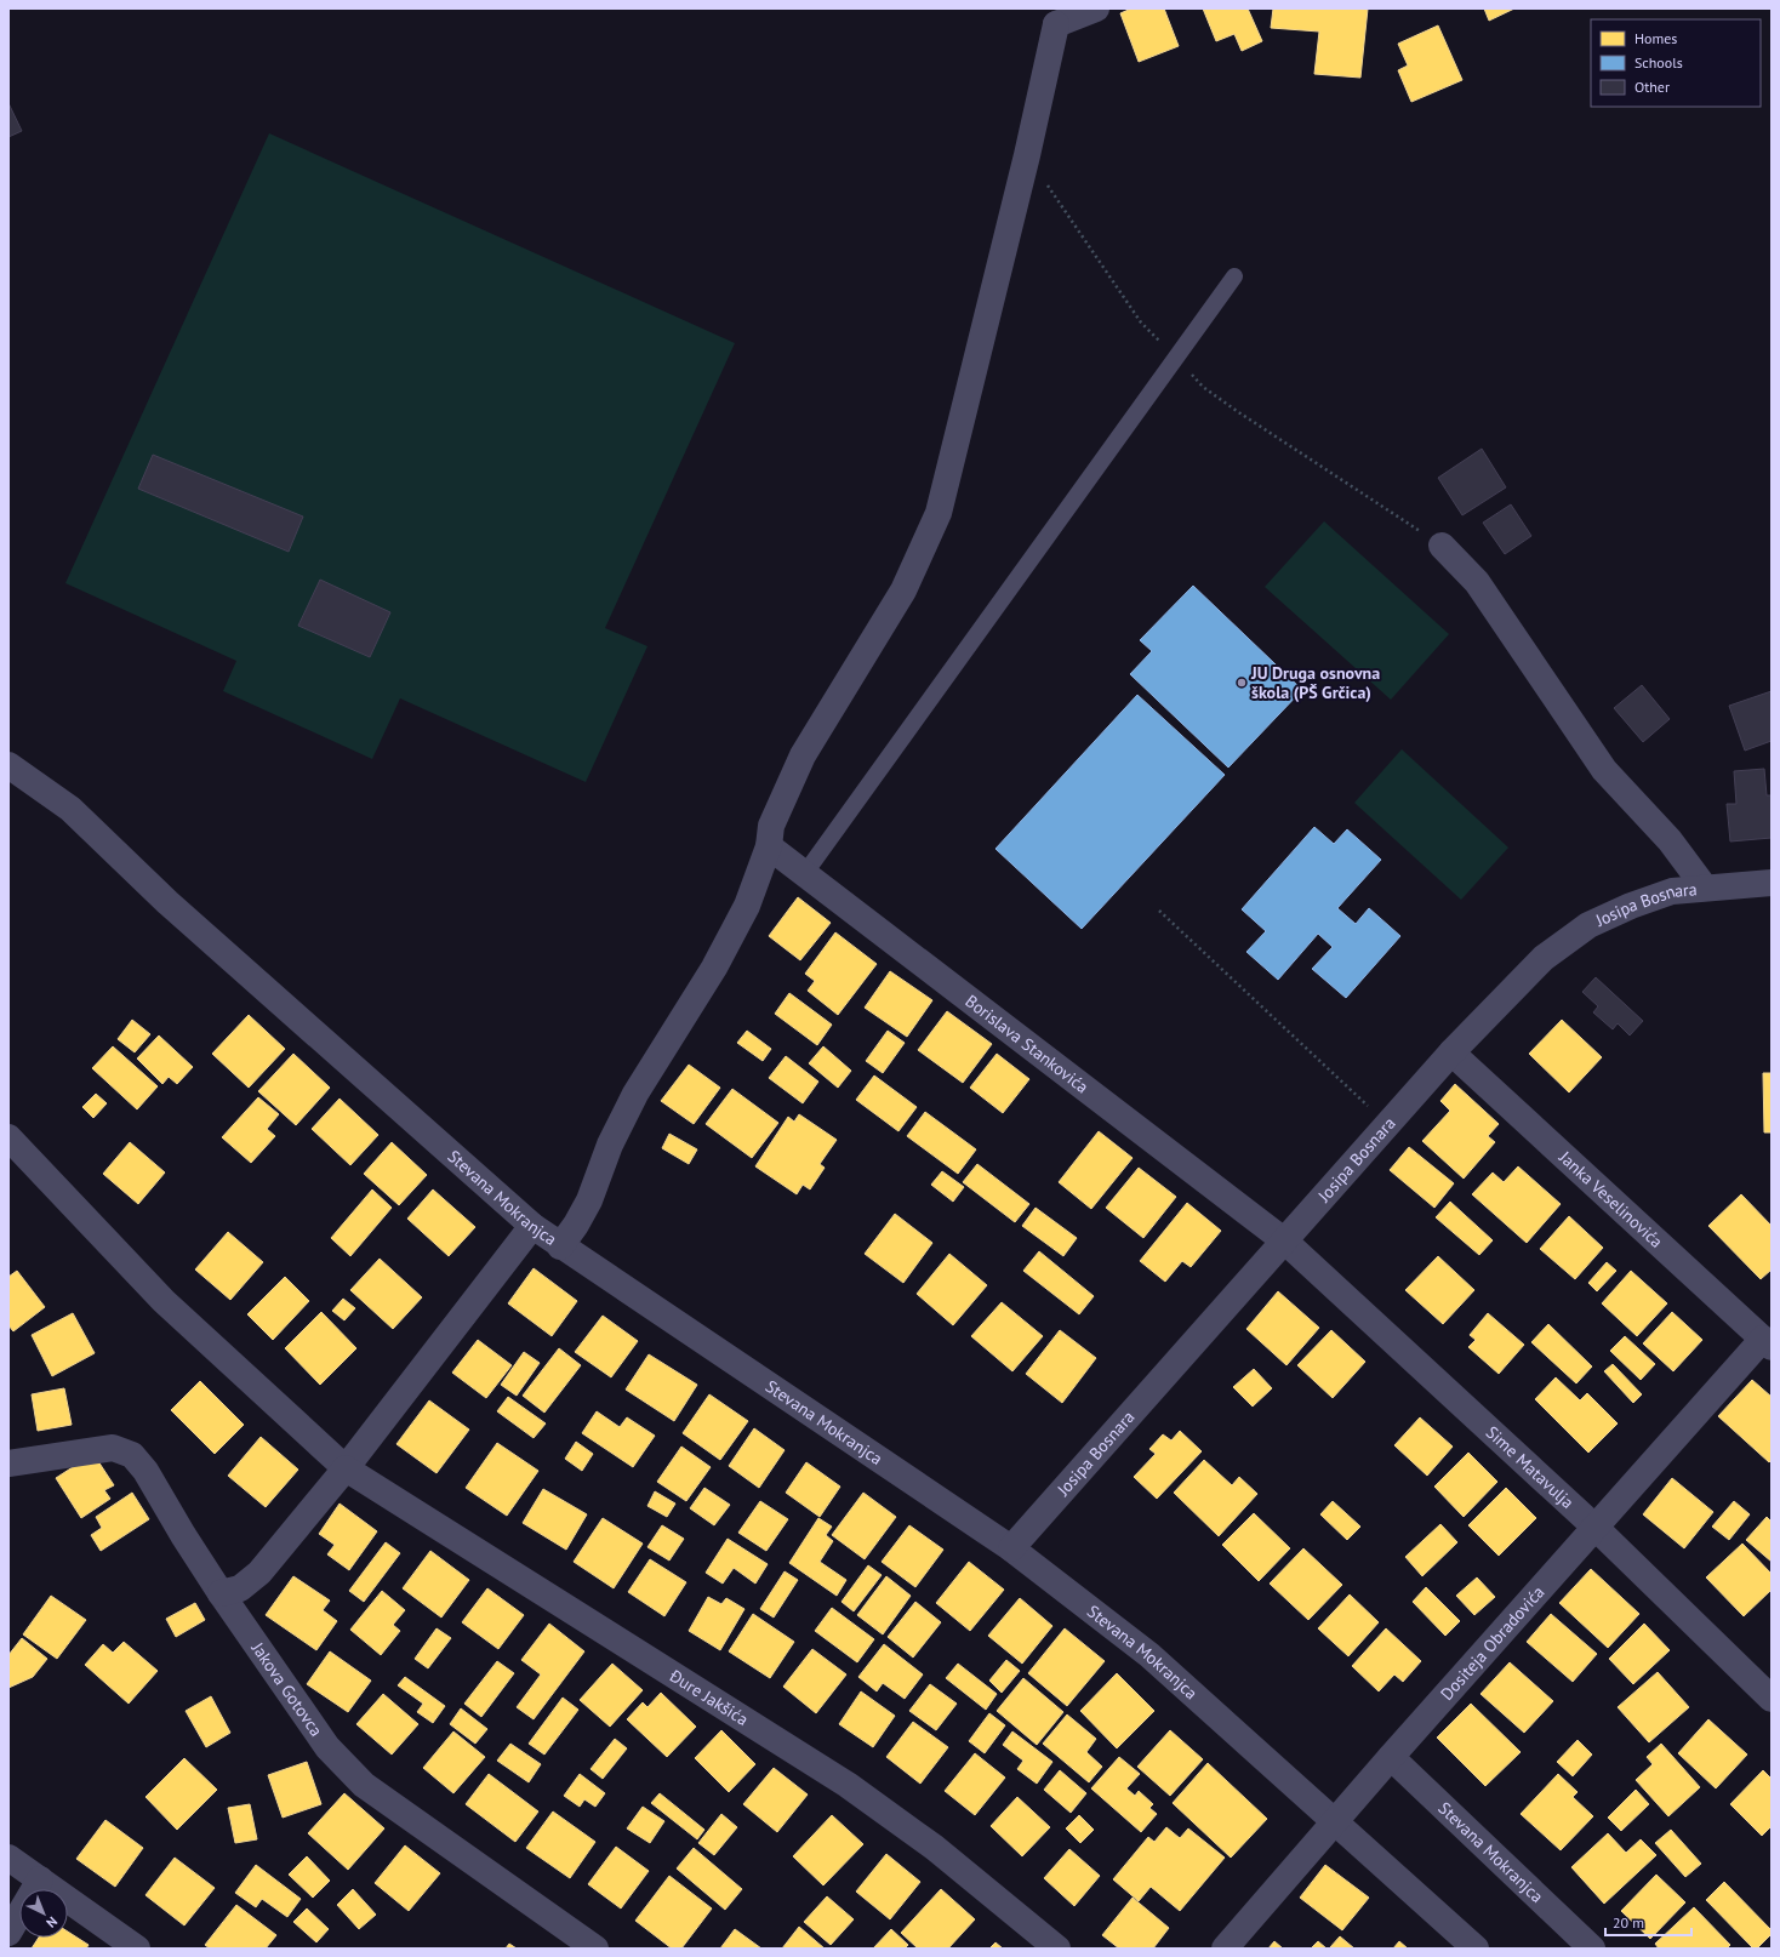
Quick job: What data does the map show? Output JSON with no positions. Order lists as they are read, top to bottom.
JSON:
{
  "streets": {
    "street": [
      "Josipa Bosnara",
      "Borislava Stankovića",
      "Stevana Mokranjca",
      "Janka Veselinovića",
      "Sime Matavulja",
      "Dositeja Obradovića",
      "Jakova Gotovca",
      "Đure Jakšića"
    ]
  },
  "crossings": [
    ["Josipa Bosnara", "Borislava Stankovića"],
    ["Josipa Bosnara", "Stevana Mokranjca"],
    ["Josipa Bosnara", "Janka Veselinovića"],
    ["Josipa Bosnara", "Sime Matavulja"],
    ["Borislava Stankovića", "Sime Matavulja"],
    ["Stevana Mokranjca", "Dositeja Obradovića"],
    ["Janka Veselinovića", "Dositeja Obradovića"],
    ["Sime Matavulja", "Dositeja Obradovića"]
  ],
  "places": ["JU Druga osnovna škola (PŠ Grčica)"],
  "legend": ["Homes", "Schools", "Other"],
  "scale_bar": "20 m",
  "north": "bottom right"
}
